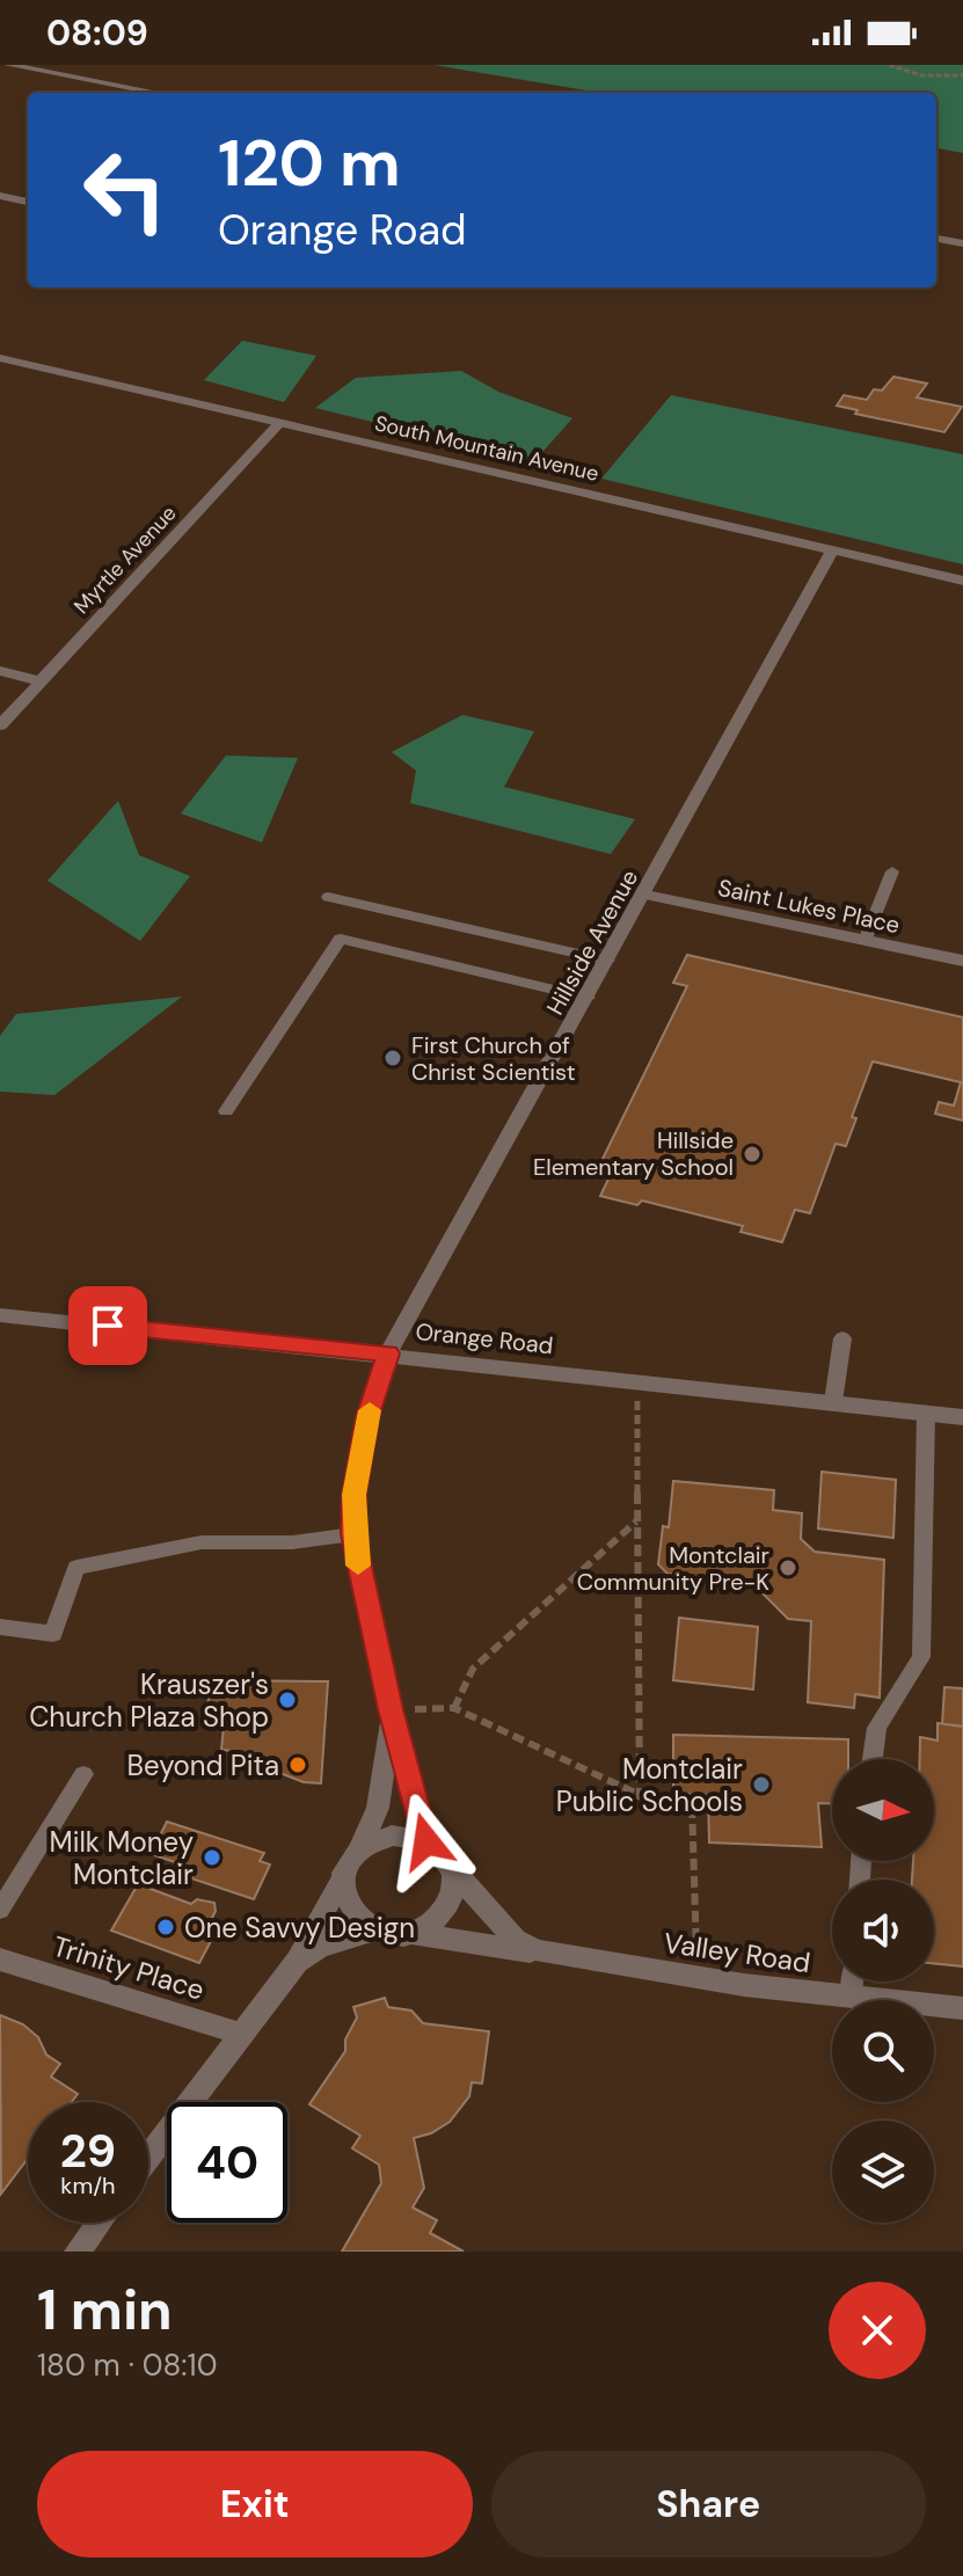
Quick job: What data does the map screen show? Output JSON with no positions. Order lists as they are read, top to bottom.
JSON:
{
  "streets": {
    "street": [
      "South Mountain Avenue",
      "Myrtle Avenue",
      "Saint Lukes Place",
      "Hillside Avenue",
      "Orange Road",
      "Valley Road",
      "Trinity Place"
    ]
  },
  "crossings": [
    ["South Mountain Avenue", "Myrtle Avenue"],
    ["South Mountain Avenue", "Hillside Avenue"],
    ["Saint Lukes Place", "Hillside Avenue"],
    ["Hillside Avenue", "Orange Road"],
    ["Hillside Avenue", "Valley Road"]
  ],
  "places": [
    "First Church of Christ Scientist",
    "Hillside Elementary School",
    "Montclair Community Pre-K",
    "Krauszer's Church Plaza Shop",
    "Beyond Pita",
    "Montclair Public Schools",
    "Milk Money Montclair",
    "One Savvy Design"
  ],
  "north": "right",
  "page": {
    "status": "08:09",
    "turn": ["120 m", "Orange Road"],
    "speed": "29 km/h",
    "limit": "40",
    "heading": ["1 min", "180 m · 08:10"],
    "buttons": ["Exit", "Share"]
  }
}
